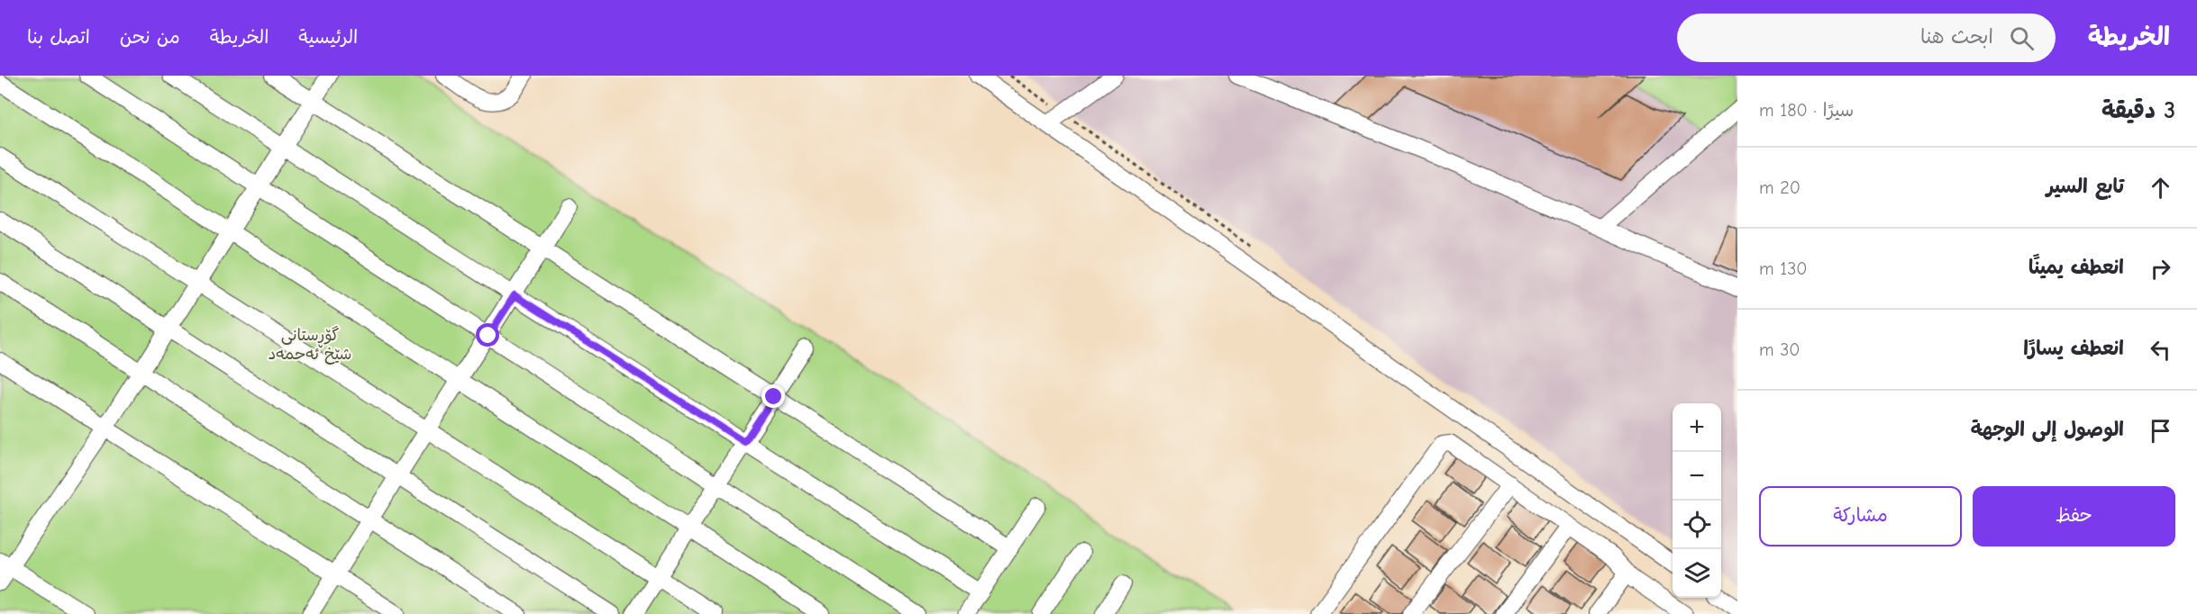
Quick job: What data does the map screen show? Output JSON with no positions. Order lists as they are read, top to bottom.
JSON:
{
  "parks": ["گۆڕستانی شێخ ئەحمەد"],
  "page": {
    "header": "الخريطة",
    "search": "ابحث هنا",
    "nav": [
      "الرئيسية",
      "الخريطة",
      "من نحن",
      "اتصل بنا"
    ],
    "heading": ["3 دقيقة", "سيرًا · 180 m"],
    "list": [
      ["تابع السير", "20 m"],
      ["انعطف يمينًا", "130 m"],
      ["انعطف يسارًا", "30 m"],
      "الوصول إلى الوجهة"
    ],
    "map_buttons": ["+", "−"],
    "buttons": ["حفظ", "مشاركة"]
  }
}
